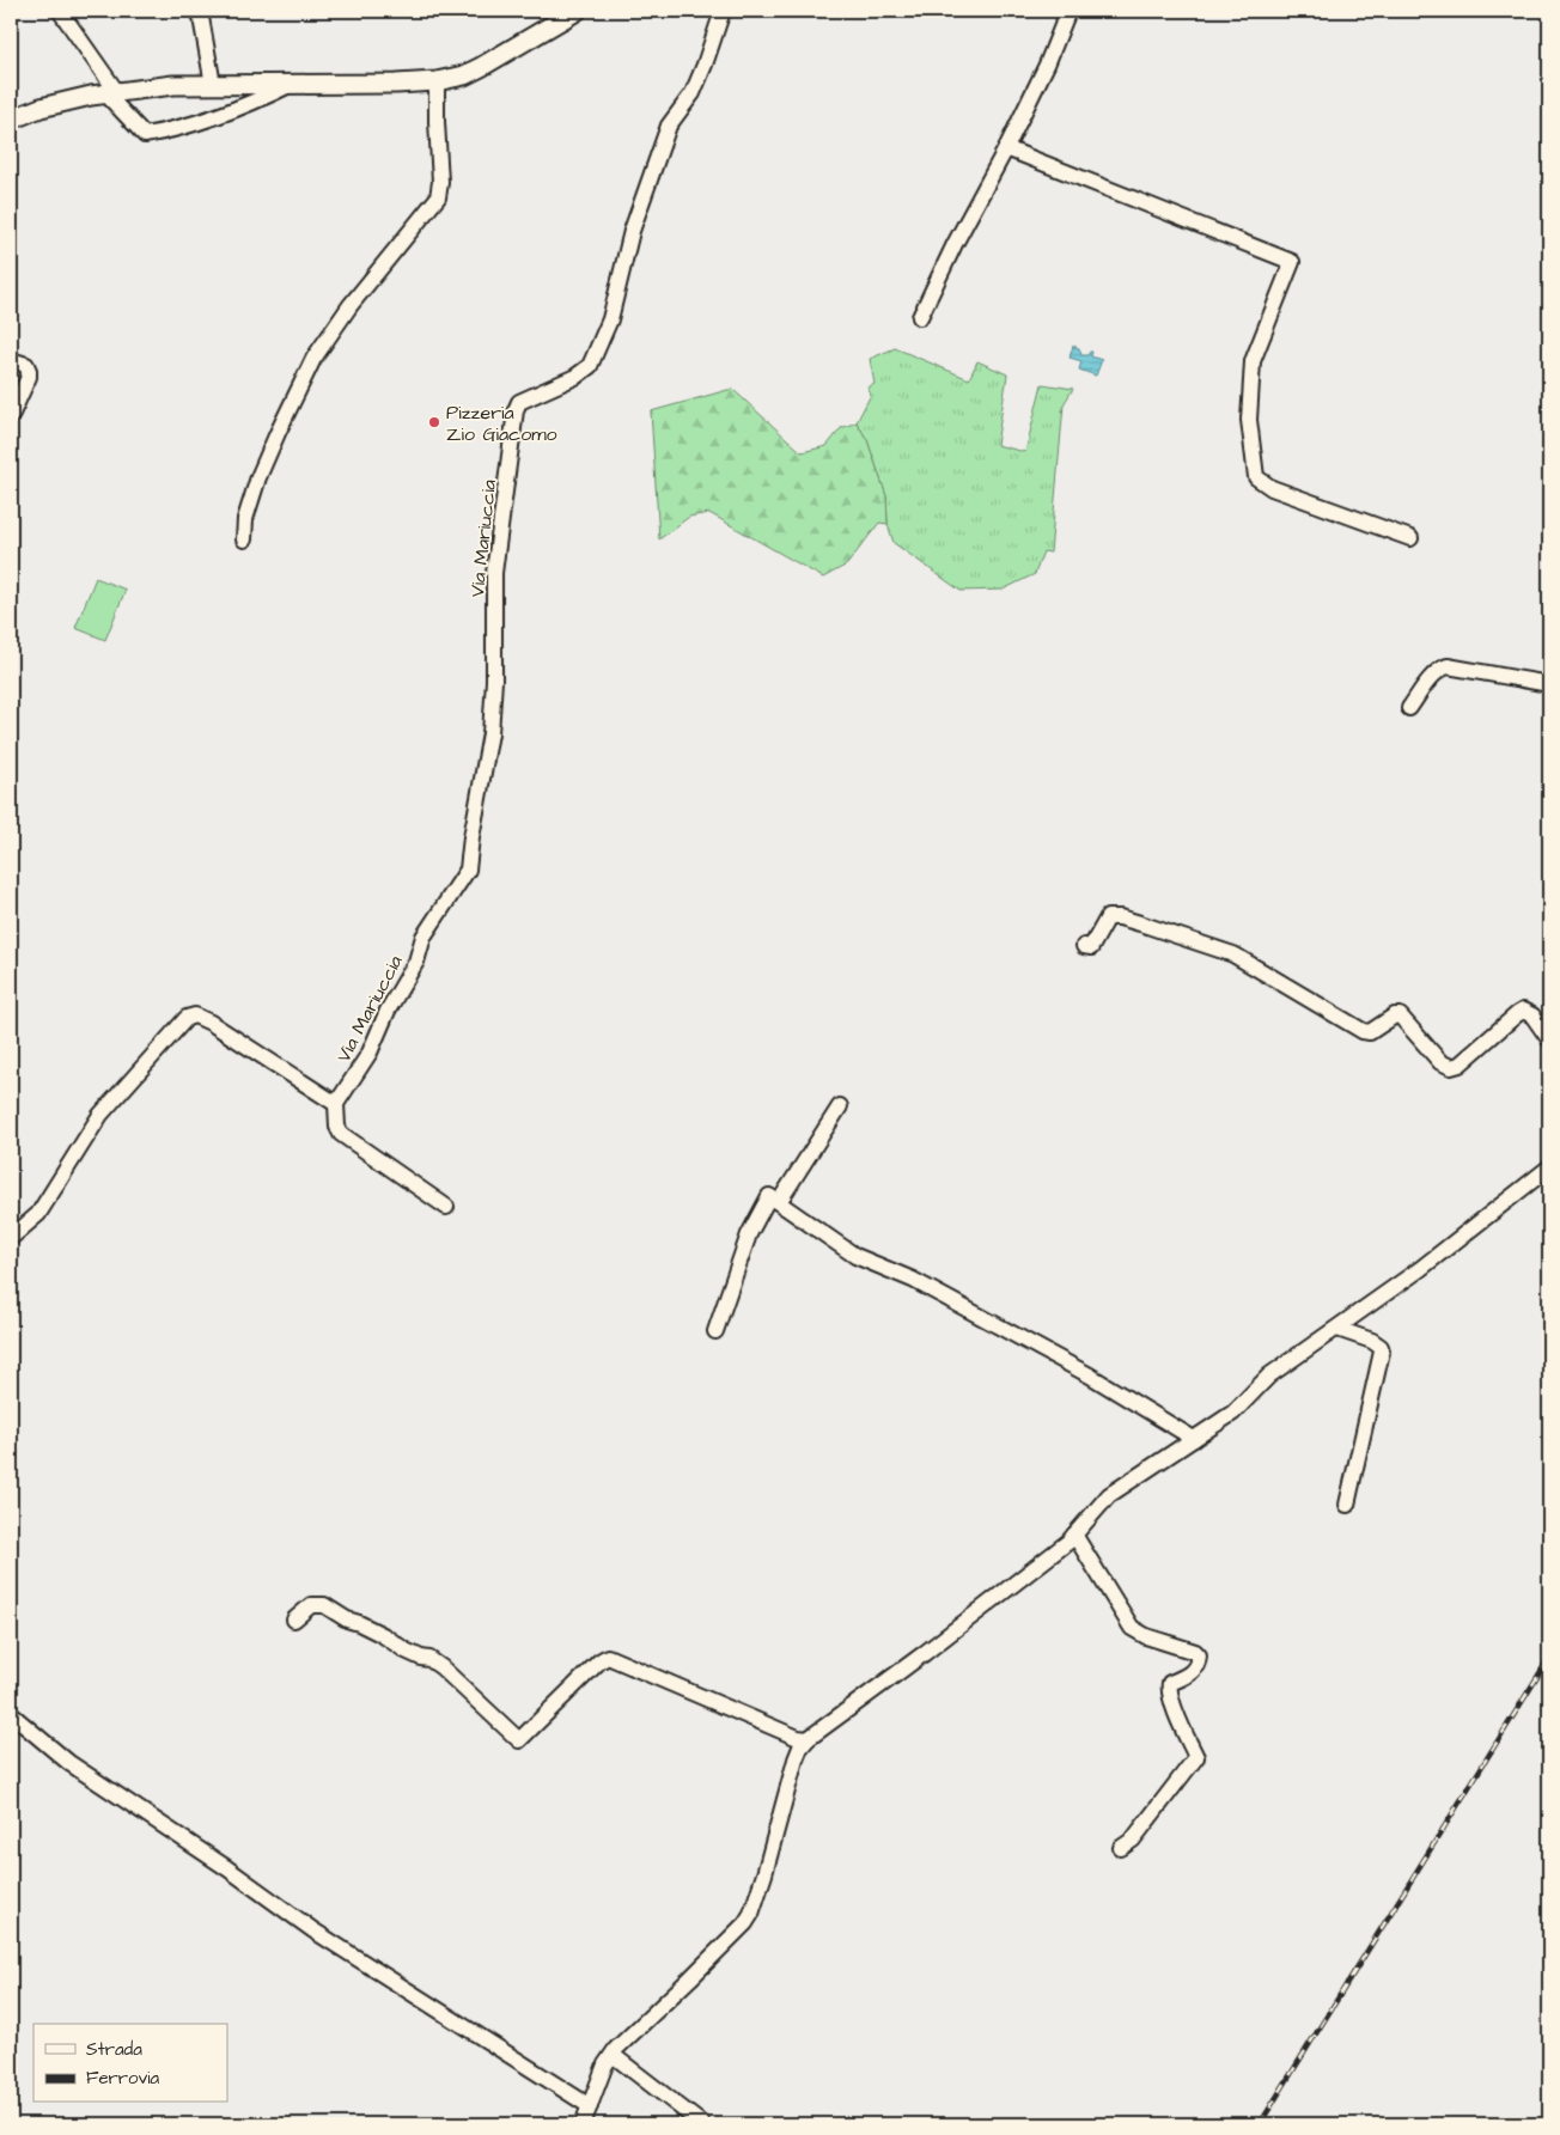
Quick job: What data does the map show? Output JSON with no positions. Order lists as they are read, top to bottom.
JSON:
{
  "streets": {
    "street": ["Via Mariuccia"]
  },
  "places": ["Pizzeria Zio Giacomo"],
  "legend": ["Strada", "Ferrovia"]
}
